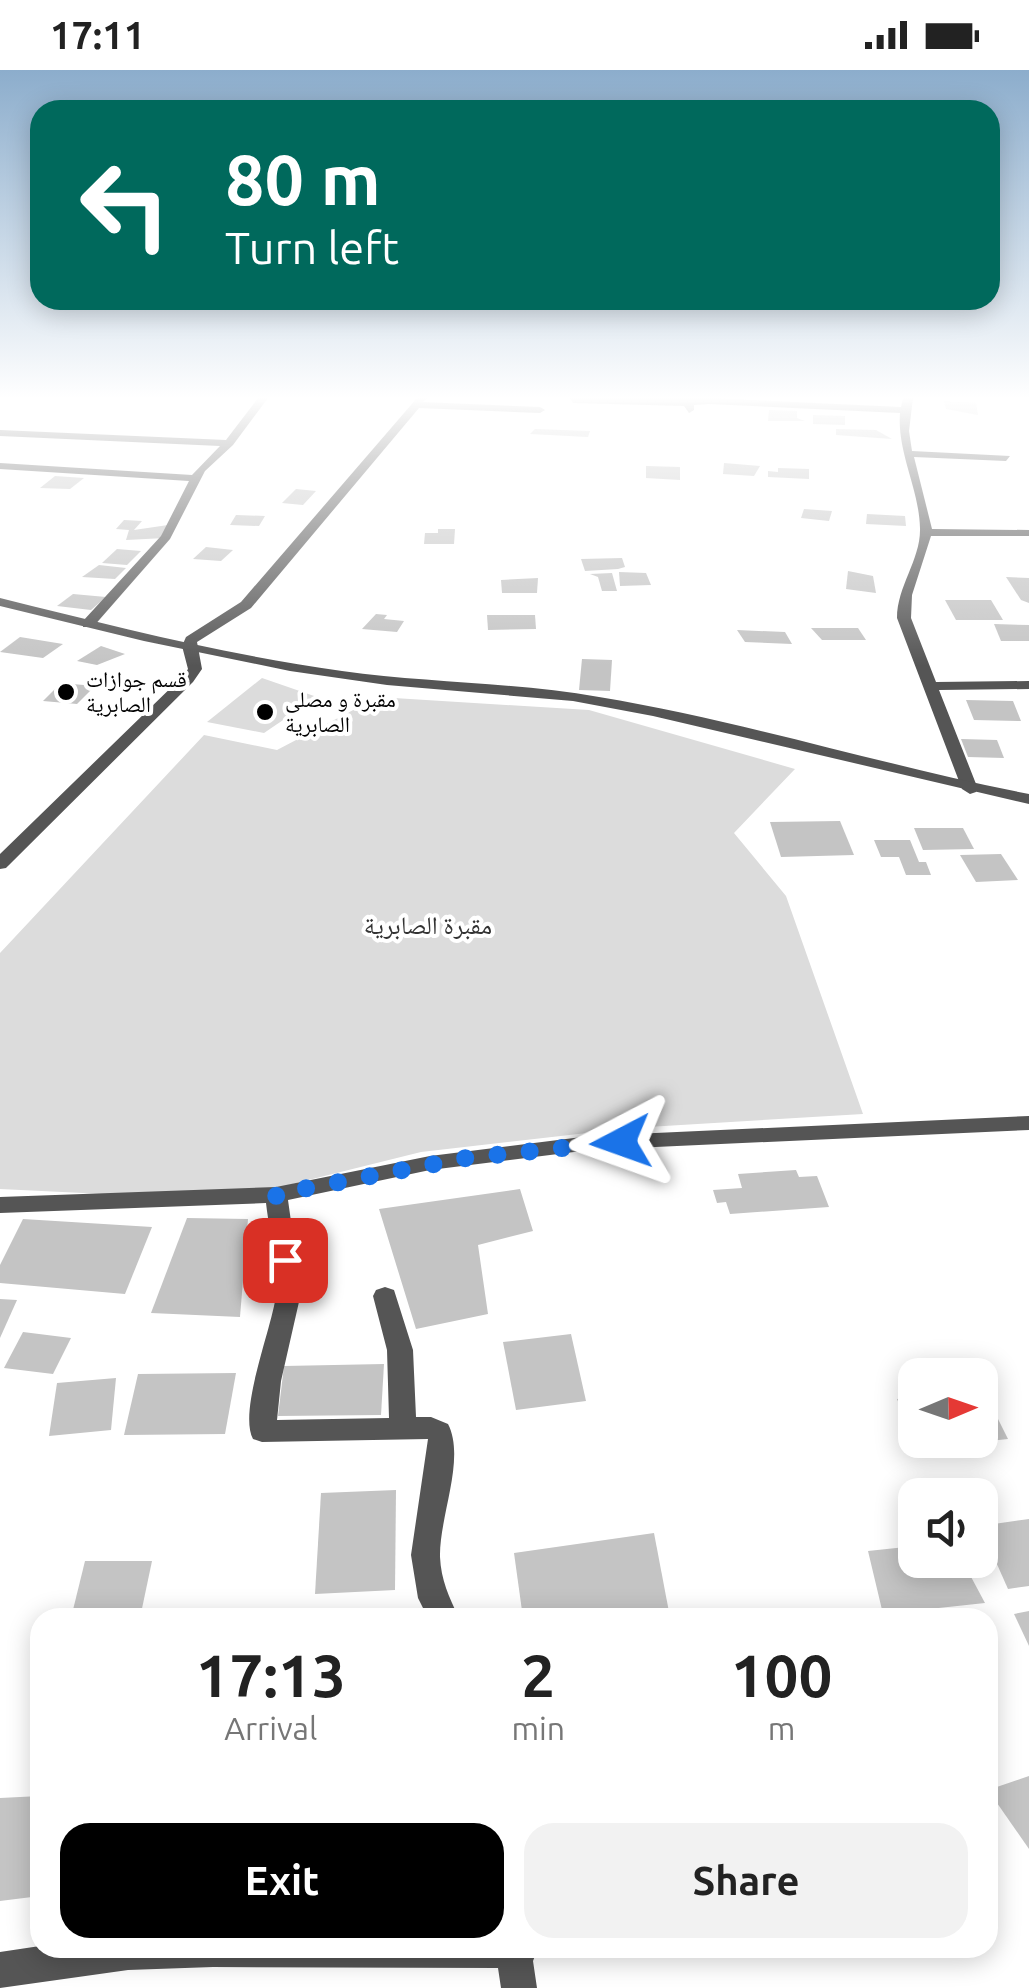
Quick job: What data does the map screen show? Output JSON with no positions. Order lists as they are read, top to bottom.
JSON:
{
  "parks": ["مقبرة الصابرية"],
  "places": ["قسم جوازات الصابرية", "مقبرة و مصلى الصابرية"],
  "north": "right",
  "page": {
    "status": "17:11",
    "turn": ["80 m", "Turn left"],
    "eta": [
      "17:13",
      "Arrival",
      "2",
      "min",
      "100",
      "m"
    ],
    "buttons": ["Exit", "Share"]
  }
}
